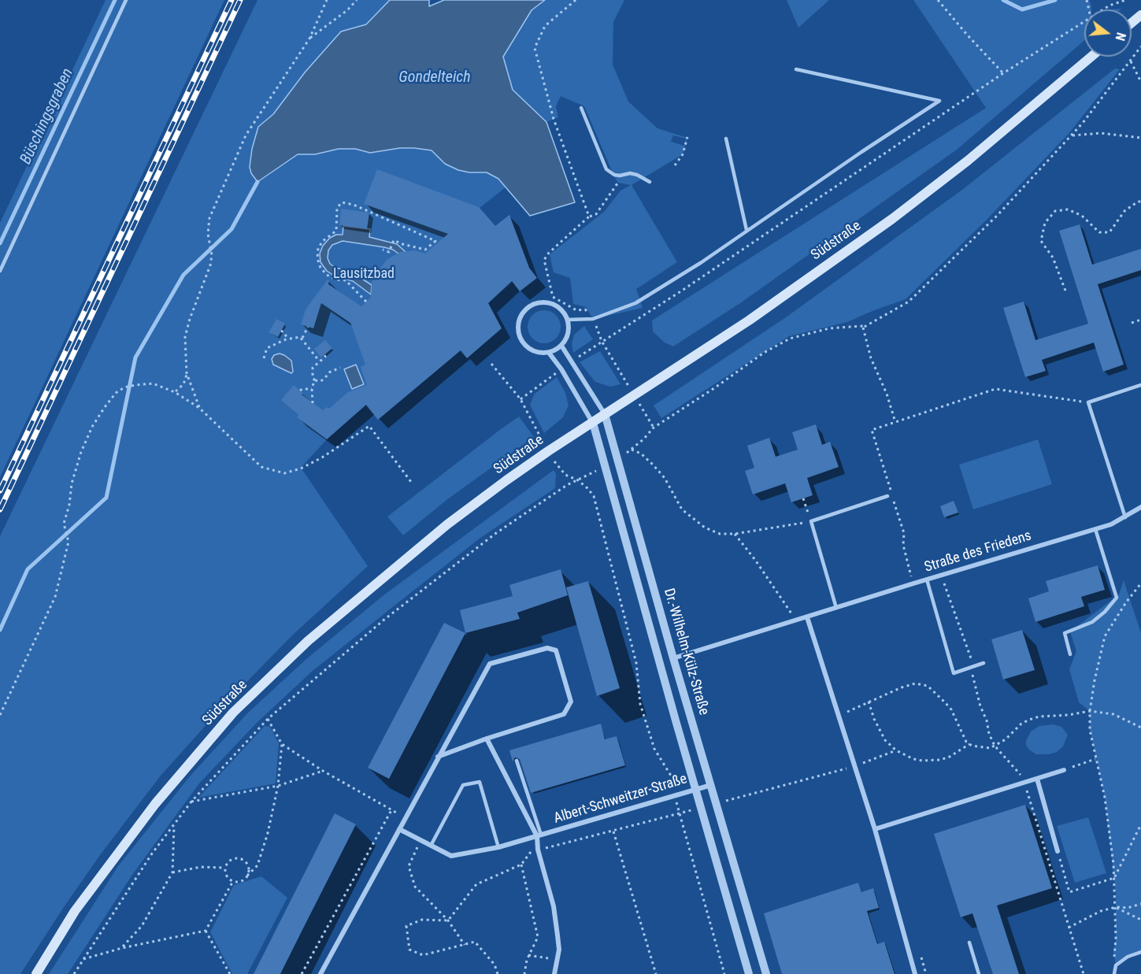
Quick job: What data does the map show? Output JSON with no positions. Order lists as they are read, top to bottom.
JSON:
{
  "streets": {
    "main road": ["Südstraße"],
    "street": ["Straße des Friedens", "Dr.-Wilhelm-Külz-Straße", "Albert-Schweitzer-Straße"]
  },
  "crossings": [
    ["Südstraße", "Dr.-Wilhelm-Külz-Straße"],
    ["Straße des Friedens", "Dr.-Wilhelm-Külz-Straße"],
    ["Dr.-Wilhelm-Külz-Straße", "Albert-Schweitzer-Straße"]
  ],
  "water": ["Gondelteich", "Büschingsgraben"],
  "parks": ["Lausitzbad"],
  "north": "right"
}
